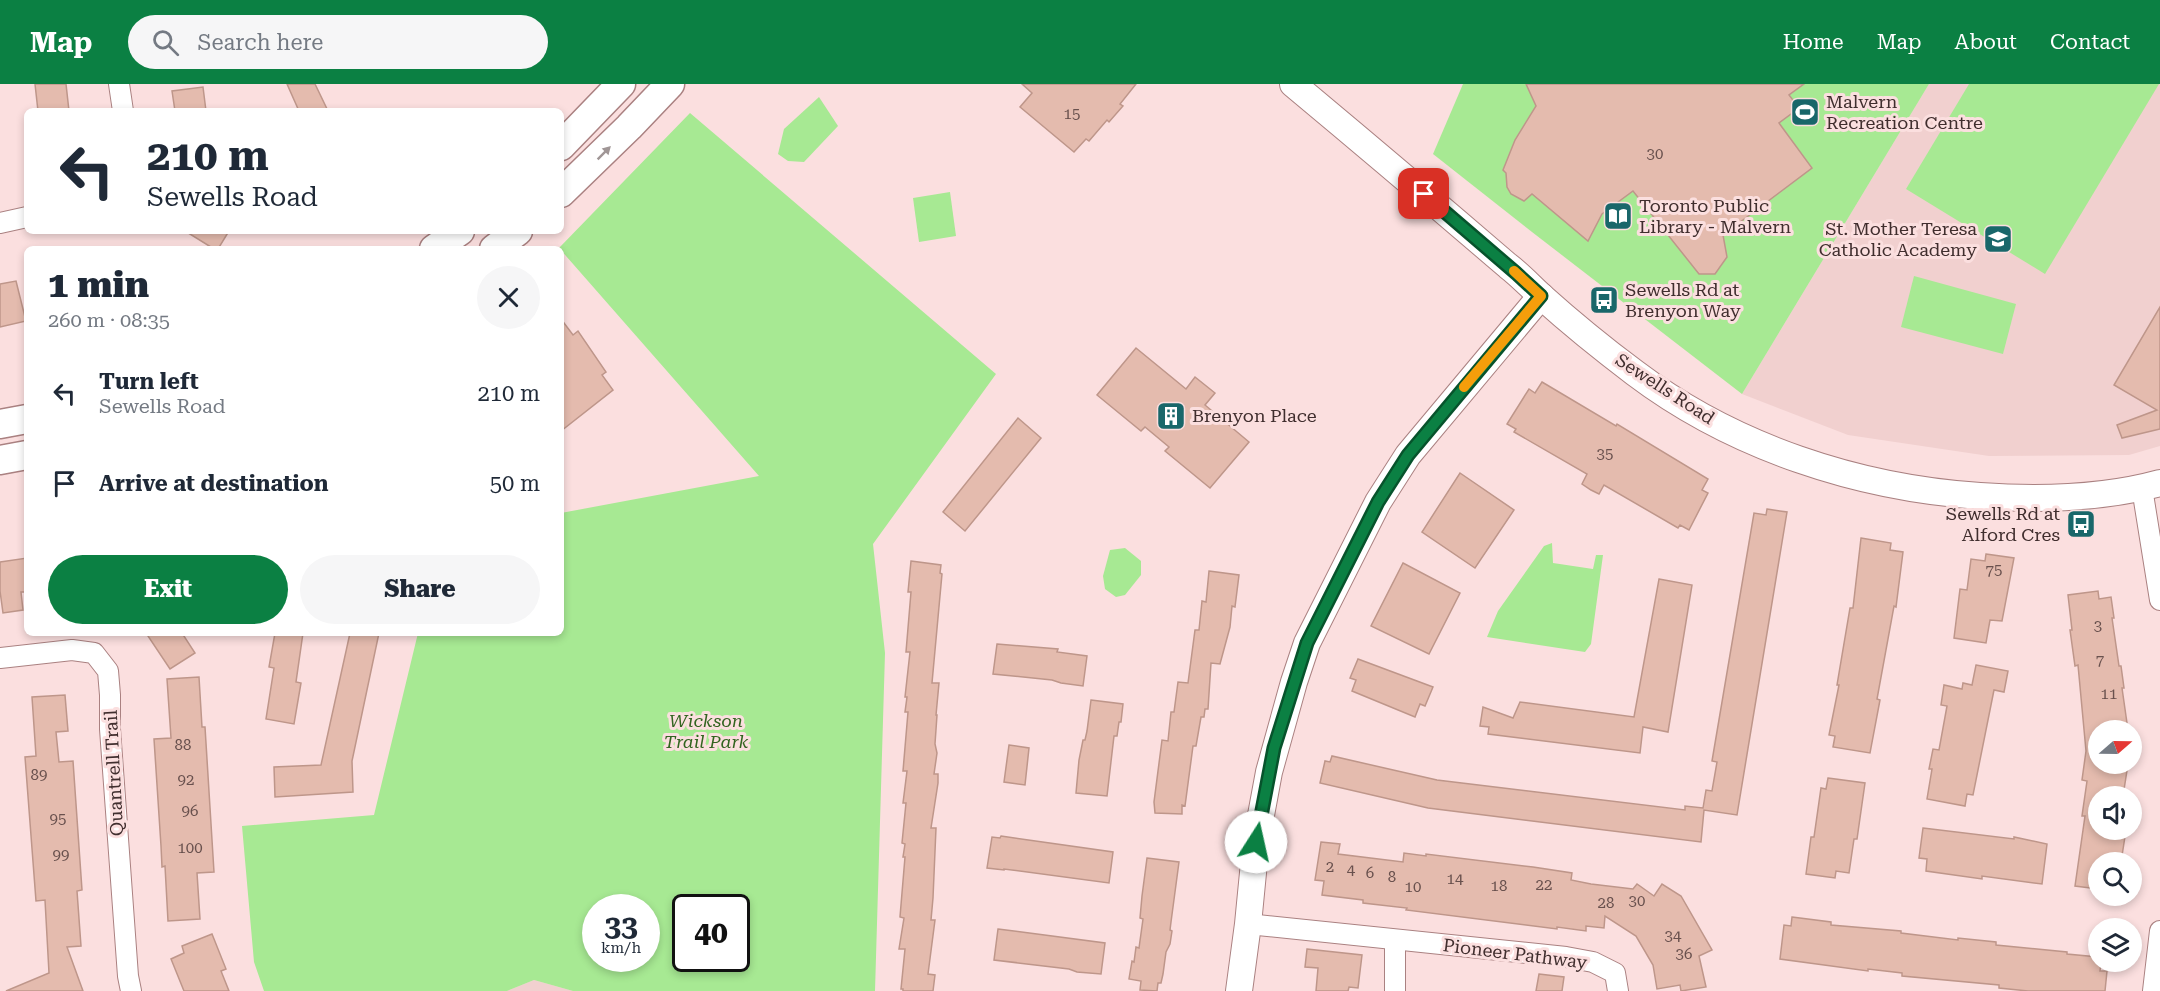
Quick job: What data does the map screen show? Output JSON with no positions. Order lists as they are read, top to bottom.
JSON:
{
  "streets": {
    "street": ["Sewells Road", "Quantrell Trail", "Pioneer Pathway"]
  },
  "parks": ["Wickson Trail Park"],
  "places": {
    "sports": ["Malvern Recreation Centre"],
    "library": ["Toronto Public Library - Malvern"],
    "school or university": ["St. Mother Teresa Catholic Academy"],
    "bus stop": ["Sewells Rd at Brenyon Way", "Sewells Rd at Alford Cres"],
    "building": ["Brenyon Place"]
  },
  "house_numbers": [
    "15",
    "30",
    "35",
    "75",
    "3",
    "7",
    "11",
    "88",
    "89",
    "92",
    "96",
    "95",
    "100",
    "99",
    "2",
    "4",
    "6",
    "8",
    "14",
    "22",
    "18",
    "10",
    "30",
    "28",
    "34",
    "36"
  ],
  "north": "right",
  "page": {
    "header": "Map",
    "search": "Search here",
    "nav": [
      "Home",
      "Map",
      "About",
      "Contact"
    ],
    "turn": ["210 m", "Sewells Road"],
    "heading": ["1 min", "260 m · 08:35"],
    "list": [
      {
        "name": "Turn left",
        "note": "Sewells Road",
        "value": "210 m"
      },
      {
        "name": "Arrive at destination",
        "value": "50 m"
      }
    ],
    "buttons": ["Exit", "Share"],
    "speed": "33 km/h",
    "limit": "40"
  }
}
